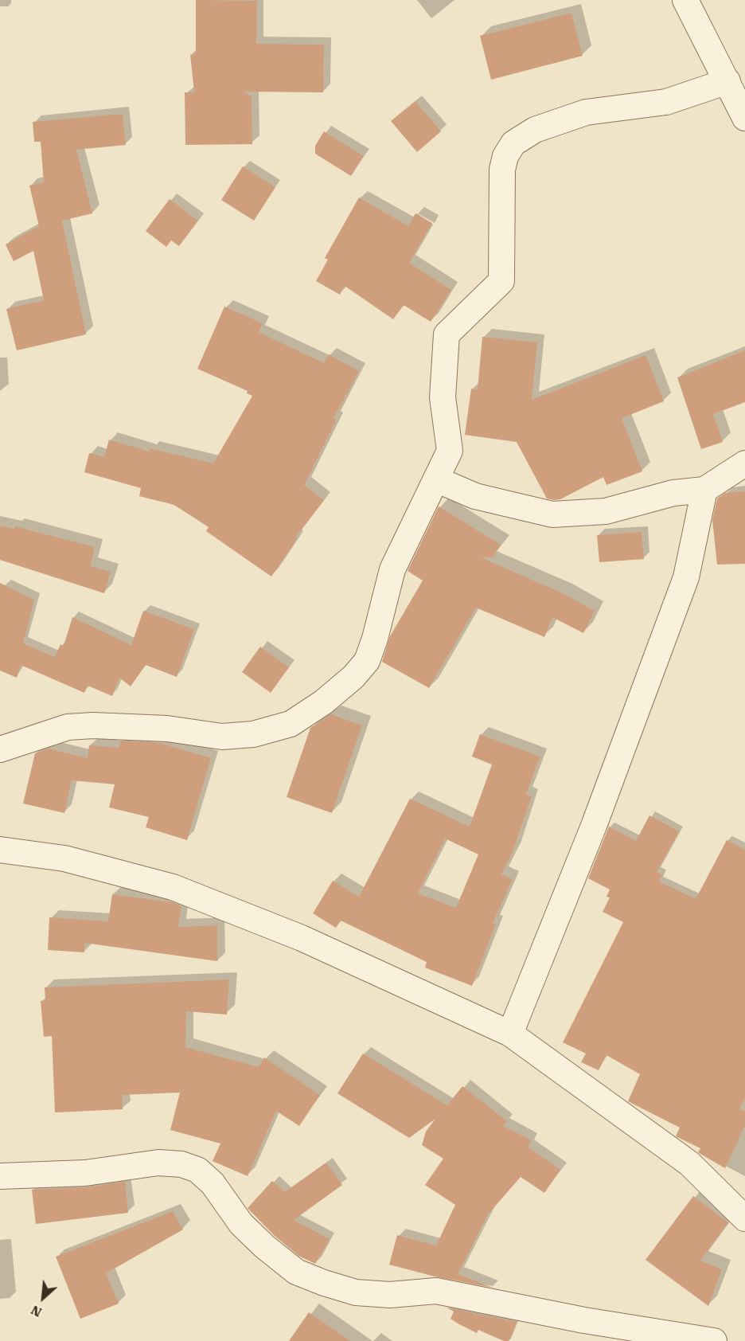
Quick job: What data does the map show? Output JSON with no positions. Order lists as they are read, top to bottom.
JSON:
{
  "north": "bottom left"
}
